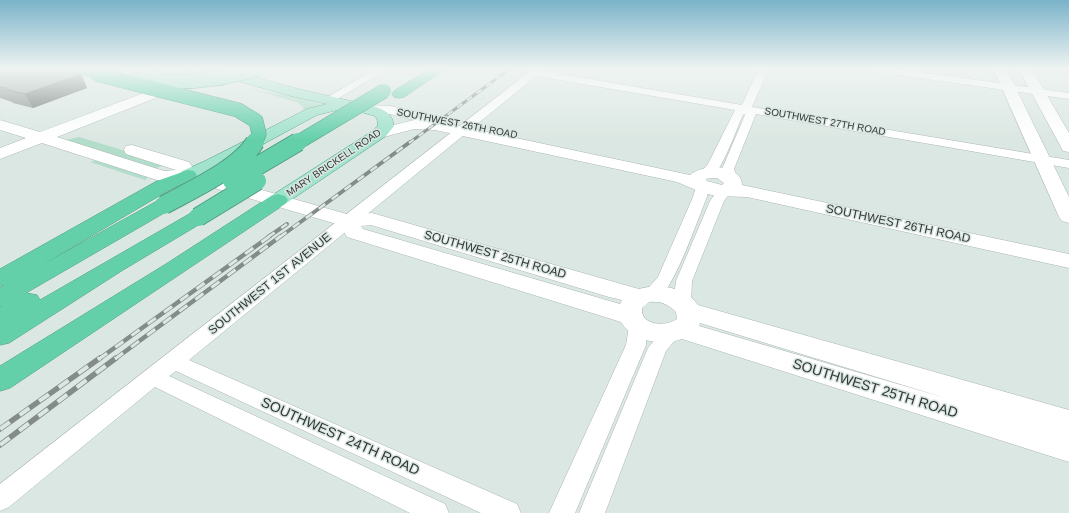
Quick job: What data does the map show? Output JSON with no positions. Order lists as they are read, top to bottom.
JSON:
{
  "streets": {
    "main road": ["SOUTHWEST 26TH ROAD", "MARY BRICKELL ROAD", "SOUTHWEST 25TH ROAD"],
    "street": ["SOUTHWEST 27TH ROAD", "SOUTHWEST 1ST AVENUE", "SOUTHWEST 24TH ROAD"]
  },
  "crossings": [
    ["SOUTHWEST 26TH ROAD", "MARY BRICKELL ROAD"],
    ["SOUTHWEST 26TH ROAD", "SOUTHWEST 1ST AVENUE"],
    ["SOUTHWEST 25TH ROAD", "SOUTHWEST 1ST AVENUE"],
    ["SOUTHWEST 1ST AVENUE", "SOUTHWEST 24TH ROAD"]
  ]
}
